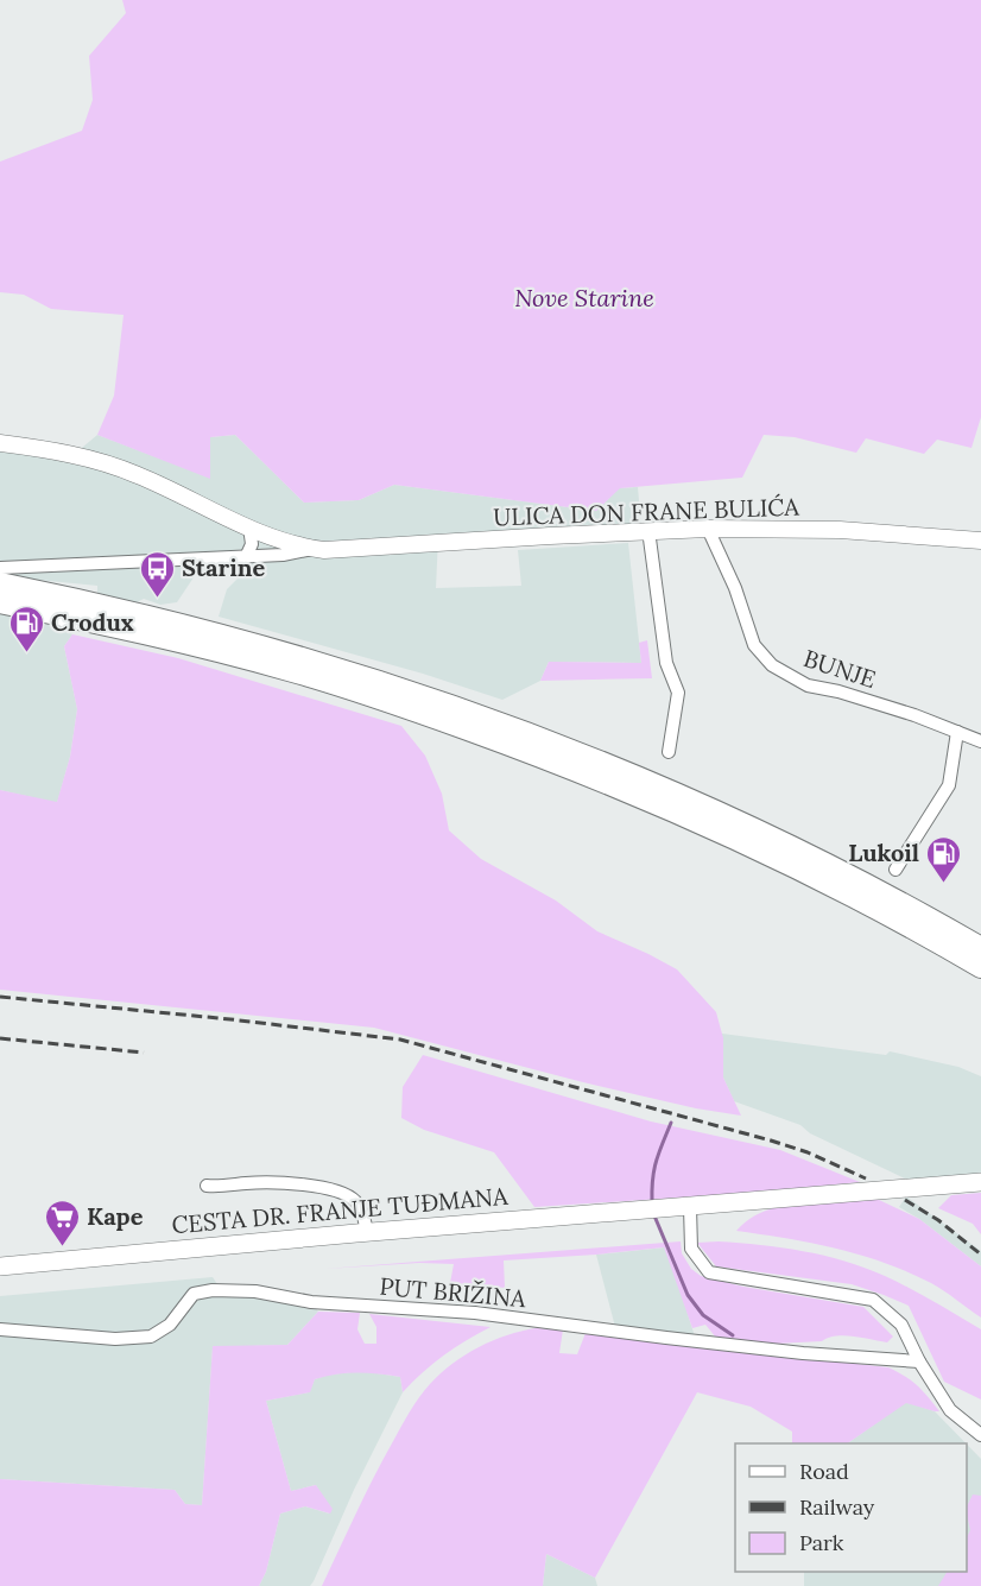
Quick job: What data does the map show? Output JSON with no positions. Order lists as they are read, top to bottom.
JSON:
{
  "streets": {
    "main road": ["CESTA DR. FRANJE TUĐMANA"],
    "street": ["ULICA DON FRANE BULIĆA", "BUNJE", "PUT BRIŽINA"]
  },
  "crossings": [
    ["ULICA DON FRANE BULIĆA", "BUNJE"]
  ],
  "parks": ["Nove Starine"],
  "places": {
    "bus stop": ["Starine"],
    "fuel station": ["Crodux", "Lukoil"],
    "supermarket": ["Kape"]
  },
  "legend": ["Road", "Railway", "Park"]
}
